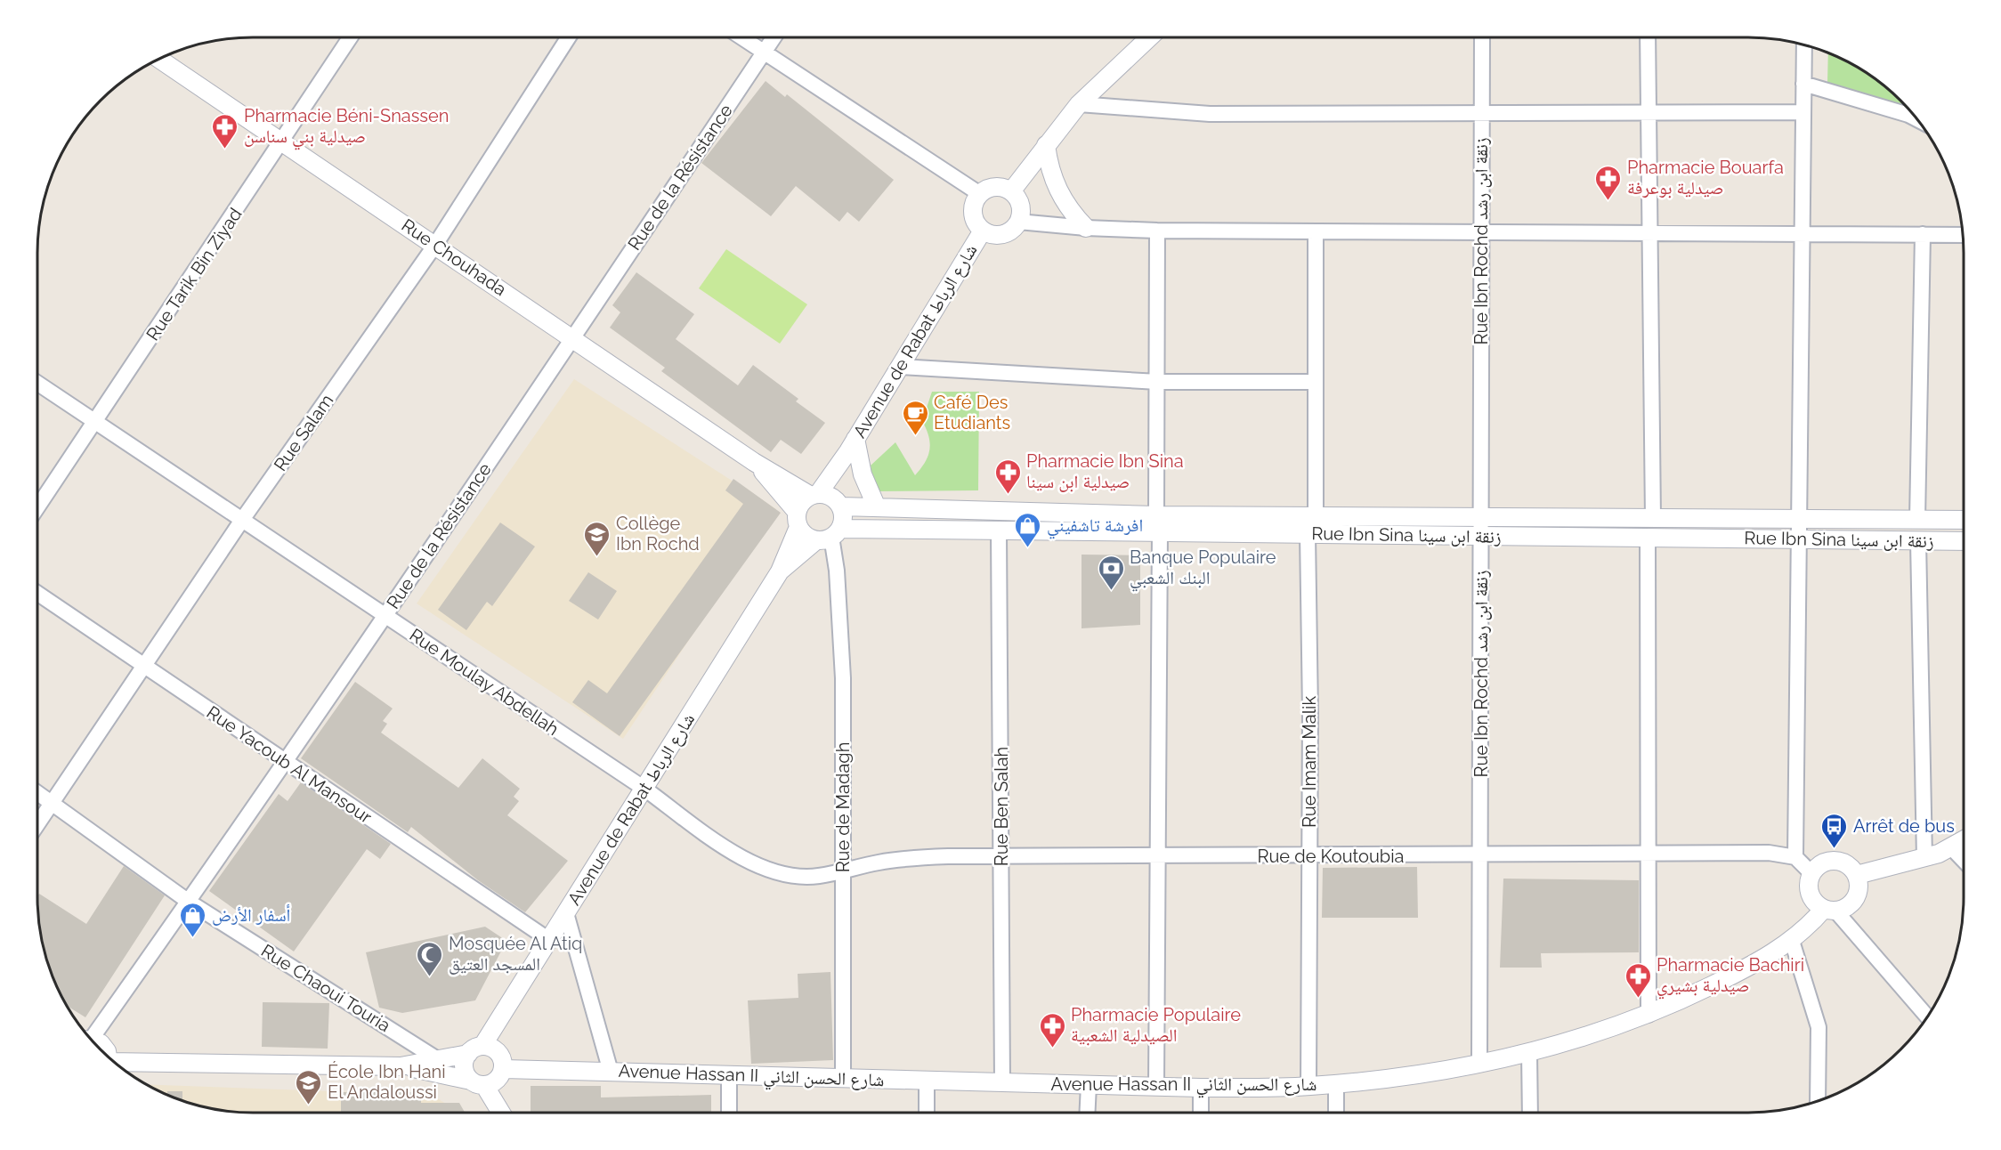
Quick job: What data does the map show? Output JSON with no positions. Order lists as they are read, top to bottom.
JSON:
{
  "streets": {
    "street": [
      "Rue de la Résistance",
      "Rue Ibn Rochd زنقة ابن رشد",
      "Rue Chouhada",
      "Rue Tarik Bin Ziyad",
      "Avenue de Rabat شارع الرباط",
      "Rue Salam",
      "Rue Ibn Sina زنقة ابن سينا",
      "Rue Moulay Abdellah",
      "Rue Imam Malik",
      "Rue Yacoub Al Mansour",
      "Rue Ben Salah",
      "Rue de Madagh",
      "Rue de Koutoubia",
      "Rue Chaoui Touria",
      "Avenue Hassan II شارع الحسن الثاني"
    ]
  },
  "crossings": [
    ["Rue de la Résistance", "Rue Chouhada"],
    ["Rue de la Résistance", "Rue Moulay Abdellah"],
    ["Rue de la Résistance", "Rue Yacoub Al Mansour"],
    ["Rue de la Résistance", "Rue Chaoui Touria"],
    ["Rue Ibn Rochd زنقة ابن رشد", "Rue Ibn Sina زنقة ابن سينا"],
    ["Rue Ibn Rochd زنقة ابن رشد", "Rue de Koutoubia"],
    ["Rue Ibn Rochd زنقة ابن رشد", "Avenue Hassan II شارع الحسن الثاني"],
    ["Rue Chouhada", "Rue Tarik Bin Ziyad"],
    ["Rue Chouhada", "Avenue de Rabat شارع الرباط"],
    ["Rue Chouhada", "Rue Salam"],
    ["Rue Chouhada", "Rue Ibn Sina زنقة ابن سينا"],
    ["Rue Chouhada", "Rue de Madagh"],
    ["Rue Tarik Bin Ziyad", "Rue Moulay Abdellah"],
    ["Avenue de Rabat شارع الرباط", "Rue Ibn Sina زنقة ابن سينا"],
    ["Avenue de Rabat شارع الرباط", "Rue Moulay Abdellah"],
    ["Avenue de Rabat شارع الرباط", "Rue Yacoub Al Mansour"],
    ["Avenue de Rabat شارع الرباط", "Rue de Madagh"],
    ["Avenue de Rabat شارع الرباط", "Avenue Hassan II شارع الحسن الثاني"],
    ["Rue Salam", "Rue Moulay Abdellah"],
    ["Rue Salam", "Rue Yacoub Al Mansour"],
    ["Rue Salam", "Rue Chaoui Touria"],
    ["Rue Ibn Sina زنقة ابن سينا", "Rue Imam Malik"],
    ["Rue Ibn Sina زنقة ابن سينا", "Rue Ben Salah"],
    ["Rue Ibn Sina زنقة ابن سينا", "Rue de Madagh"],
    ["Rue Moulay Abdellah", "Rue de Madagh"],
    ["Rue Moulay Abdellah", "Rue de Koutoubia"],
    ["Rue Imam Malik", "Rue de Koutoubia"],
    ["Rue Imam Malik", "Avenue Hassan II شارع الحسن الثاني"],
    ["Rue Ben Salah", "Rue de Koutoubia"],
    ["Rue Ben Salah", "Avenue Hassan II شارع الحسن الثاني"],
    ["Rue de Madagh", "Rue de Koutoubia"],
    ["Rue de Madagh", "Avenue Hassan II شارع الحسن الثاني"]
  ],
  "places": {
    "pharmacy": [
      "Pharmacie Béni-Snassen صيدلية بني سناسن",
      "Pharmacie Bouarfa صيدلية بوعرفة",
      "Pharmacie Ibn Sina صيدلية ابن سينا",
      "Pharmacie Bachiri صيدلية بشيري",
      "Pharmacie Populaire الصيدلية الشعبية"
    ],
    "cafe": ["Café Des Etudiants"],
    "shop": ["افرشة تاشفيني", "أسفار الأرض"],
    "school or university": ["Collège Ibn Rochd", "École Ibn Hani El Andaloussi"],
    "bank": ["Banque Populaire البنك الشعبي"],
    "bus stop": ["Arrêt de bus"],
    "mosque": ["Mosquée Al Atiq المسجد العتيق"]
  }
}
